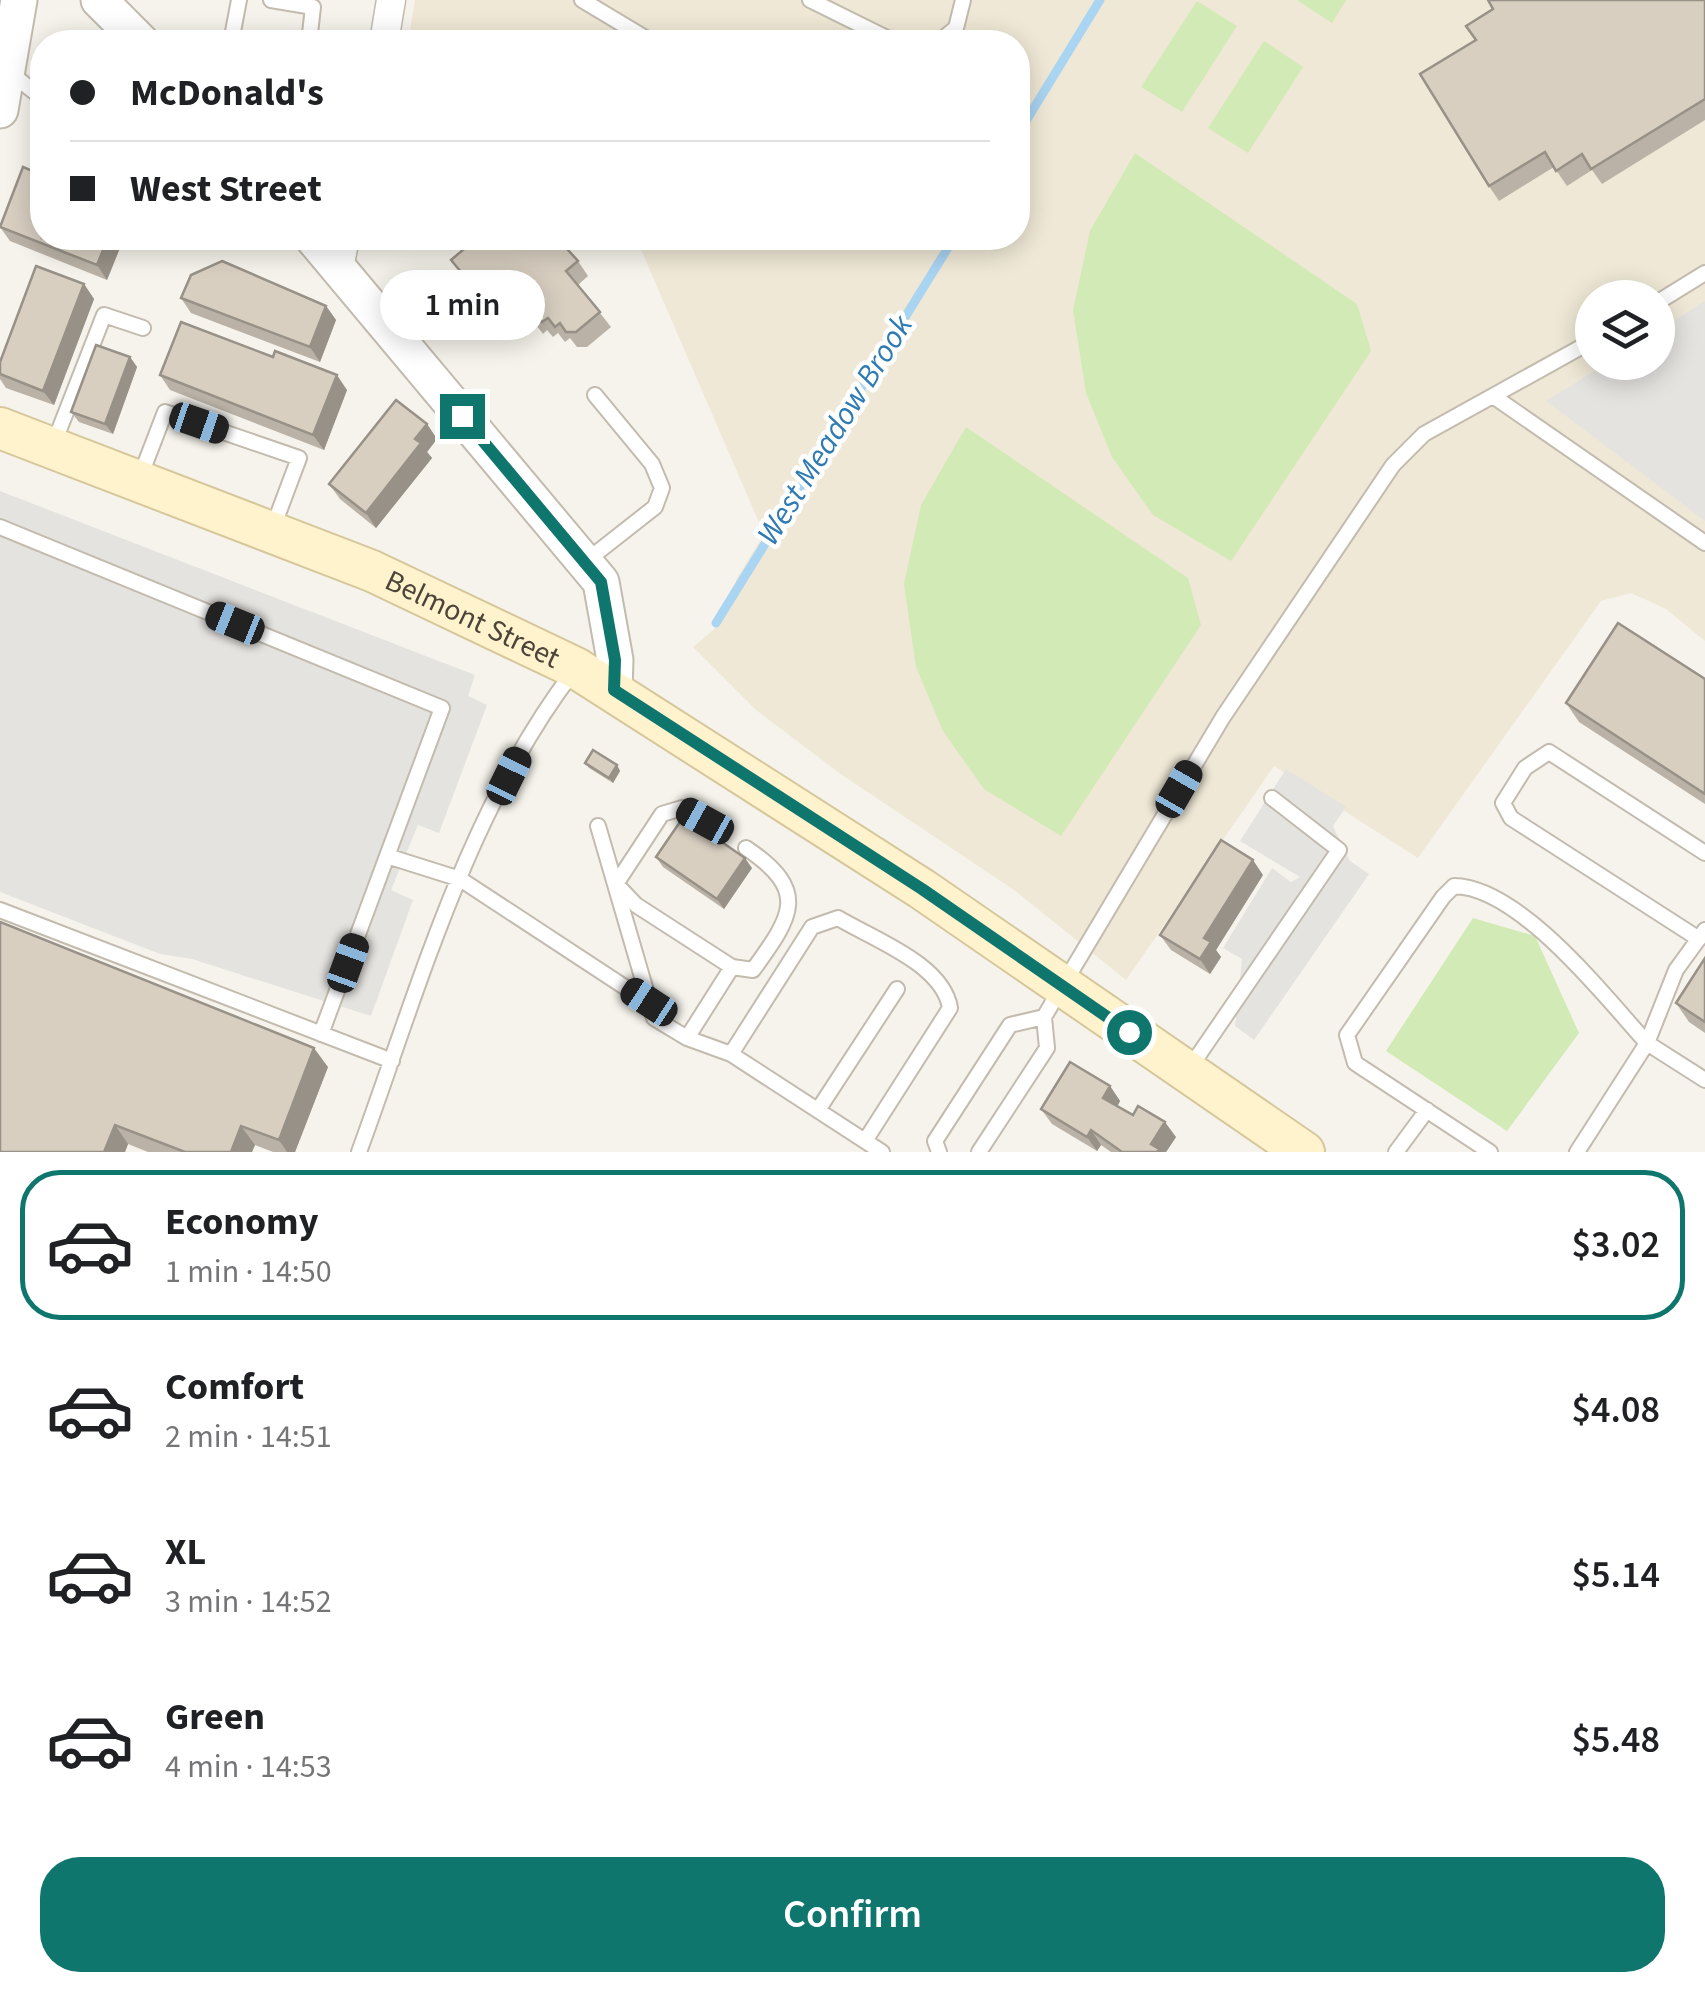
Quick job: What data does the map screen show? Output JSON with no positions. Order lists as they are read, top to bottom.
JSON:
{
  "streets": {
    "main road": ["Belmont Street"]
  },
  "water": ["West Meadow Brook"],
  "page": {
    "banner": ["McDonald's", "West Street"],
    "bubble": "1 min",
    "list": [
      {
        "name": "Economy",
        "note": "1 min · 14:50",
        "value": "$3.02"
      },
      {
        "name": "Comfort",
        "note": "2 min · 14:51",
        "value": "$4.08"
      },
      {
        "name": "XL",
        "note": "3 min · 14:52",
        "value": "$5.14"
      },
      {
        "name": "Green",
        "note": "4 min · 14:53",
        "value": "$5.48"
      }
    ],
    "buttons": "Confirm"
  }
}
